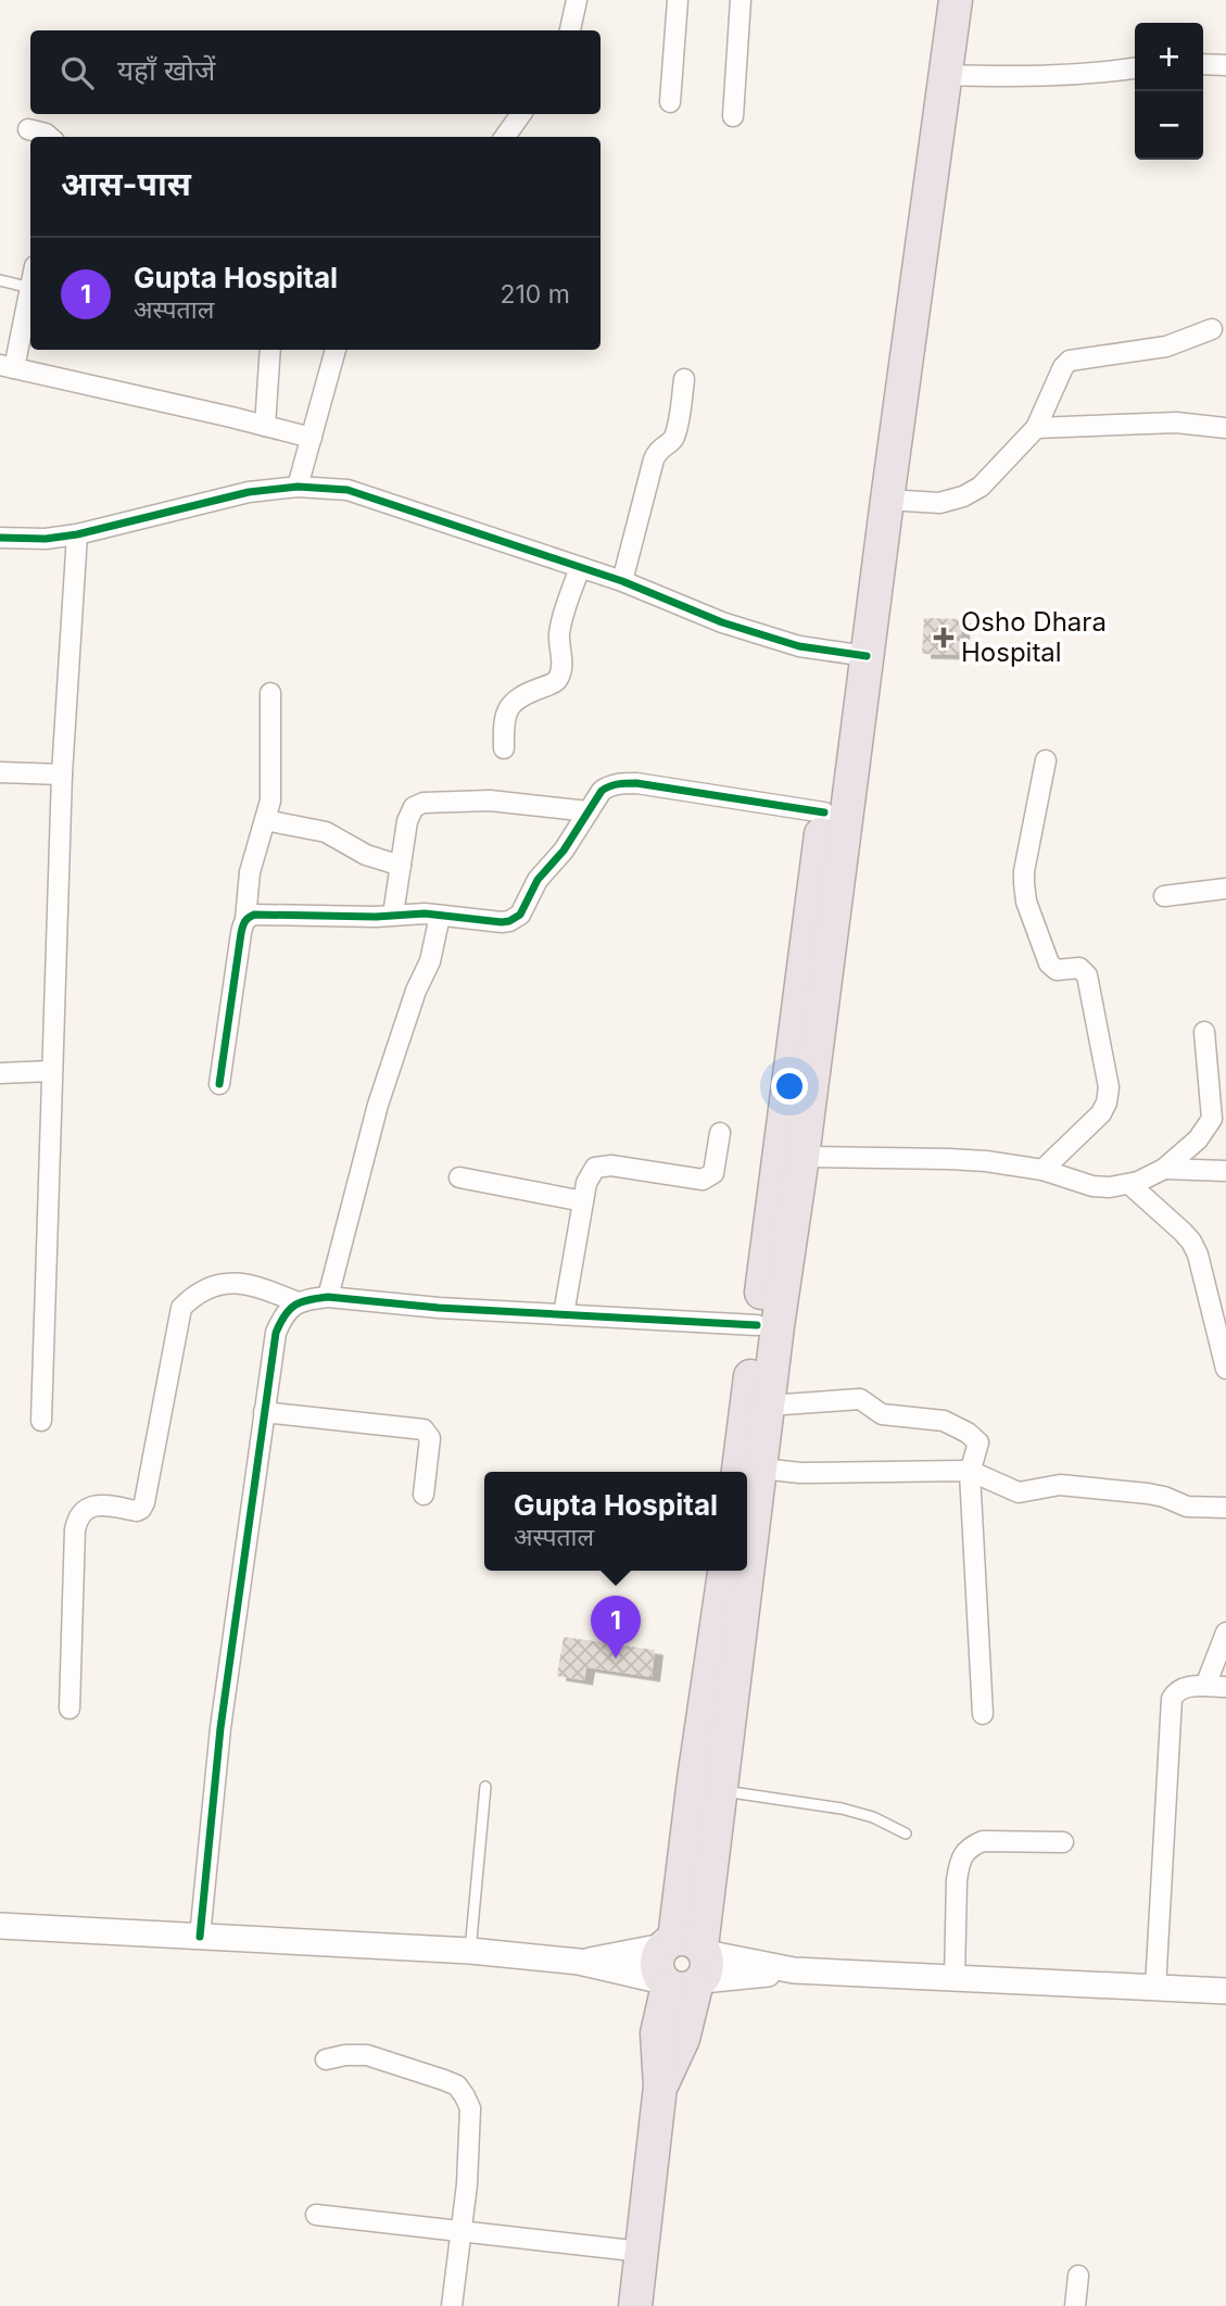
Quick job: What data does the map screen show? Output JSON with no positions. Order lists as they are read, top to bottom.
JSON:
{
  "places": {
    "health": ["Osho Dhara Hospital"]
  },
  "page": {
    "map_buttons": ["+", "−"],
    "search": "यहाँ खोजें",
    "heading": "आस-पास",
    "list": [
      {
        "mark": "1",
        "name": "Gupta Hospital",
        "note": "अस्पताल",
        "value": "210 m"
      }
    ],
    "popup": ["Gupta Hospital", "अस्पताल"],
    "pins": "1"
  }
}
